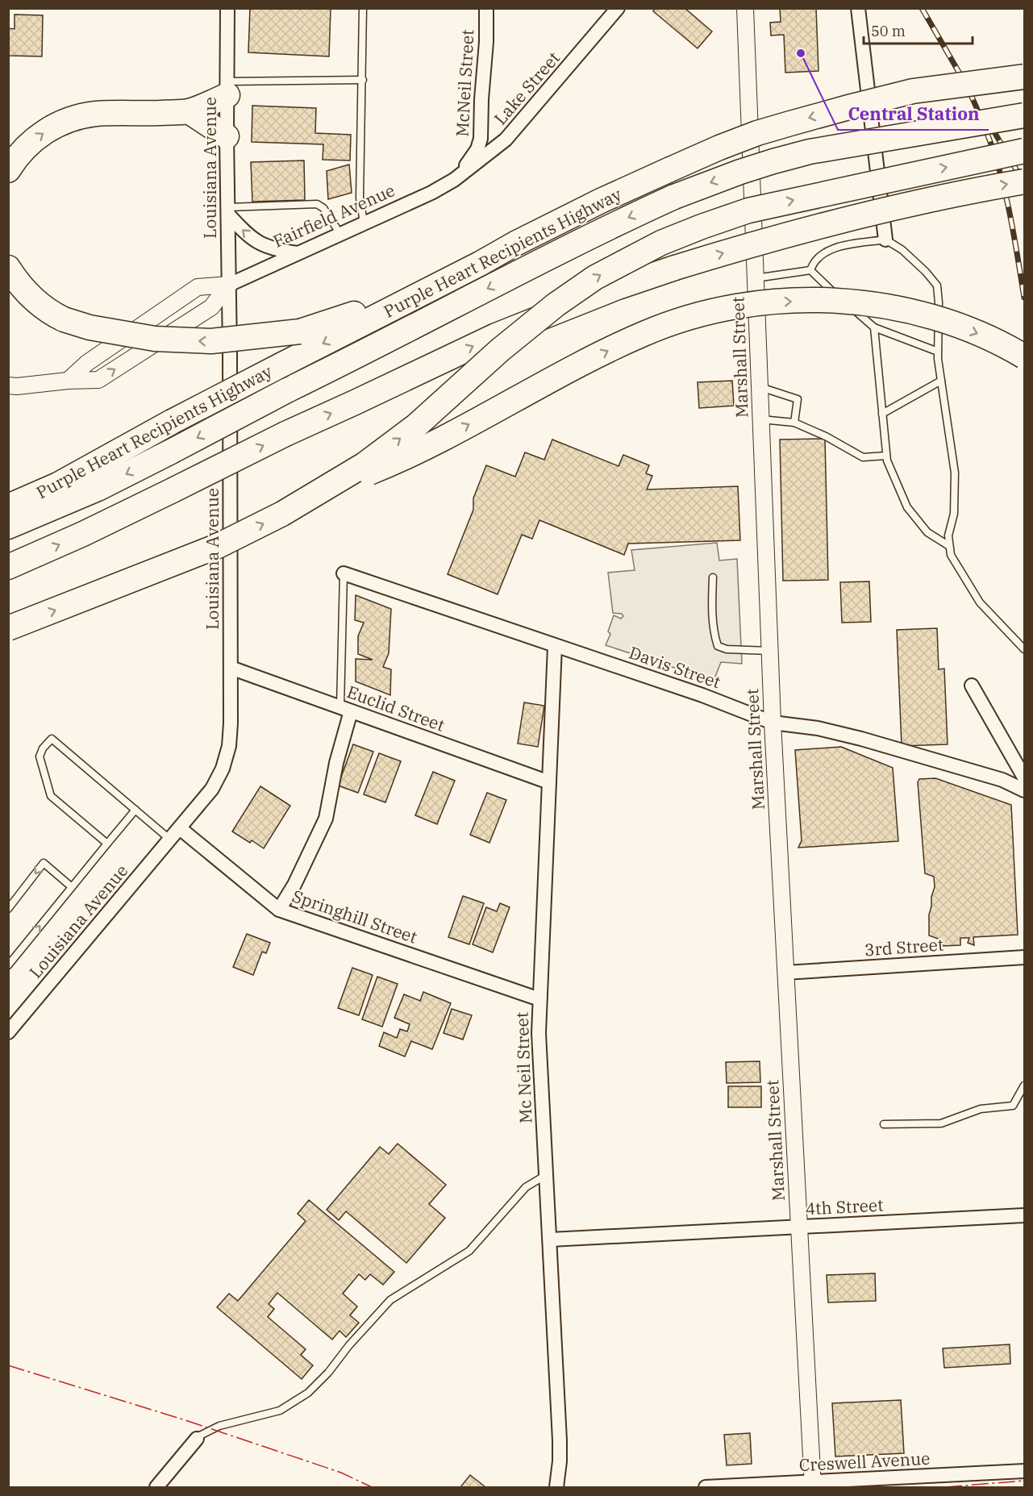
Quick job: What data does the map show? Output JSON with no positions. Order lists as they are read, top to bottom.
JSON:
{
  "streets": {
    "highway": ["Purple Heart Recipients Highway"],
    "street": [
      "McNeil Street",
      "Lake Street",
      "Louisiana Avenue",
      "Fairfield Avenue",
      "Marshall Street",
      "Davis Street",
      "Euclid Street",
      "Springhill Street",
      "3rd Street",
      "Mc Neil Street",
      "4th Street",
      "Creswell Avenue"
    ]
  },
  "crossings": [
    ["McNeil Street", "Lake Street"],
    ["McNeil Street", "Fairfield Avenue"],
    ["Lake Street", "Fairfield Avenue"],
    ["Louisiana Avenue", "Fairfield Avenue"],
    ["Louisiana Avenue", "Euclid Street"],
    ["Louisiana Avenue", "Springhill Street"],
    ["Marshall Street", "Davis Street"],
    ["Marshall Street", "3rd Street"],
    ["Marshall Street", "4th Street"],
    ["Marshall Street", "Creswell Avenue"],
    ["Davis Street", "Mc Neil Street"],
    ["Euclid Street", "Mc Neil Street"],
    ["Springhill Street", "Mc Neil Street"],
    ["Mc Neil Street", "4th Street"]
  ],
  "places": ["Central Station"],
  "scale_bar": "50 m"
}
